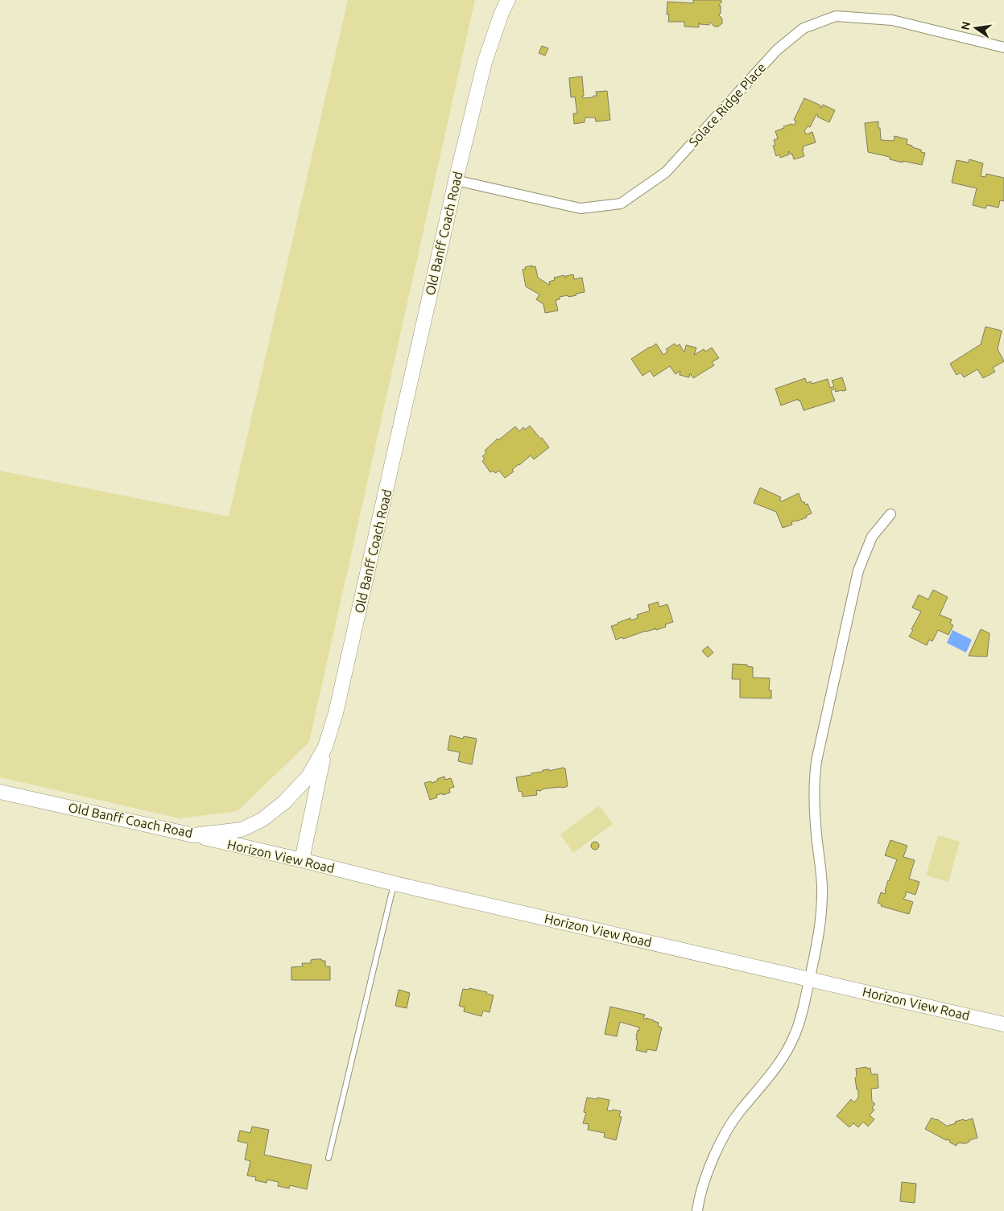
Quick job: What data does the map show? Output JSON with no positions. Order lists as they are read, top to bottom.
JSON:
{
  "streets": {
    "main road": ["Old Banff Coach Road", "Horizon View Road"],
    "street": ["Solace Ridge Place"]
  },
  "crossings": [
    ["Solace Ridge Place", "Old Banff Coach Road"],
    ["Old Banff Coach Road", "Horizon View Road"]
  ],
  "north": "left"
}
